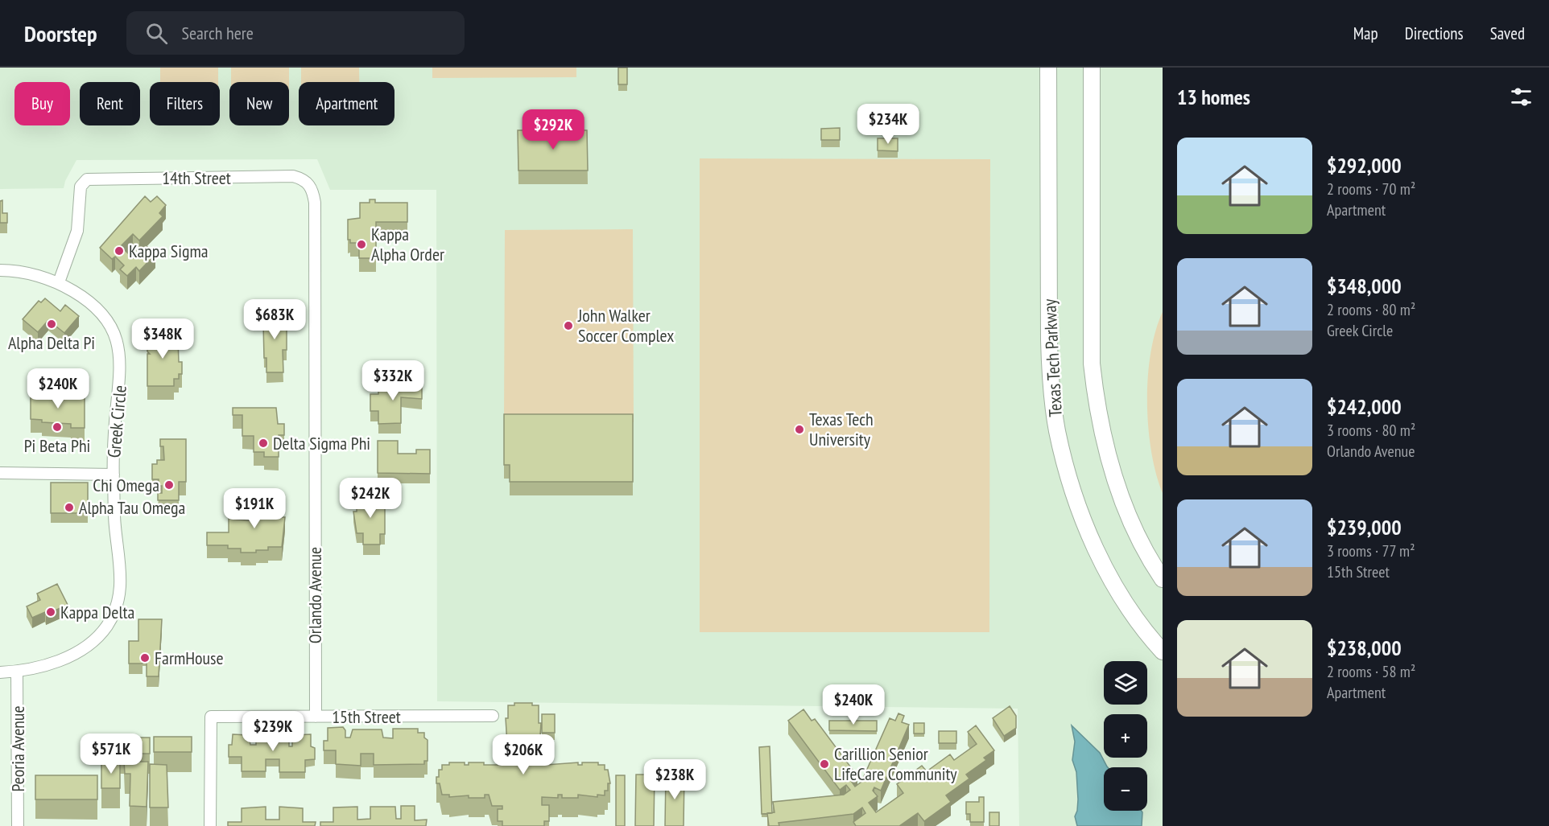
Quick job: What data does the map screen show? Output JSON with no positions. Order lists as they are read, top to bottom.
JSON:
{
  "streets": {
    "main road": ["Texas Tech Parkway"],
    "street": [
      "14th Street",
      "Greek Circle",
      "Orlando Avenue",
      "15th Street",
      "Peoria Avenue"
    ]
  },
  "crossings": [
    ["14th Street", "Greek Circle"],
    ["14th Street", "Orlando Avenue"],
    ["Greek Circle", "Peoria Avenue"],
    ["Orlando Avenue", "15th Street"]
  ],
  "places": [
    "Kappa Alpha Order",
    "Kappa Sigma",
    "Alpha Delta Pi",
    "John Walker Soccer Complex",
    "Pi Beta Phi",
    "Texas Tech University",
    "Delta Sigma Phi",
    "Chi Omega",
    "Alpha Tau Omega",
    "Kappa Delta",
    "FarmHouse",
    "Carillion Senior LifeCare Community"
  ],
  "page": {
    "header": "Doorstep",
    "search": "Search here",
    "nav": ["Map", "Directions", "Saved"],
    "heading": "13 homes",
    "chip": [
      "Buy",
      "Rent",
      "Filters",
      "New",
      "Apartment"
    ],
    "price": [
      "$234K",
      "$292K",
      "$683K",
      "$348K",
      "$332K",
      "$240K",
      "$242K",
      "$191K",
      "$240K",
      "$239K",
      "$571K",
      "$206K",
      "$238K"
    ],
    "list": [
      {
        "name": "$292,000",
        "note": "2 rooms · 70 m² · Apartment"
      },
      {
        "name": "$348,000",
        "note": "2 rooms · 80 m² · Greek Circle"
      },
      {
        "name": "$242,000",
        "note": "3 rooms · 80 m² · Orlando Avenue"
      },
      {
        "name": "$239,000",
        "note": "3 rooms · 77 m² · 15th Street"
      },
      {
        "name": "$238,000",
        "note": "2 rooms · 58 m² · Apartment"
      }
    ],
    "map_buttons": ["+", "−"]
  }
}
